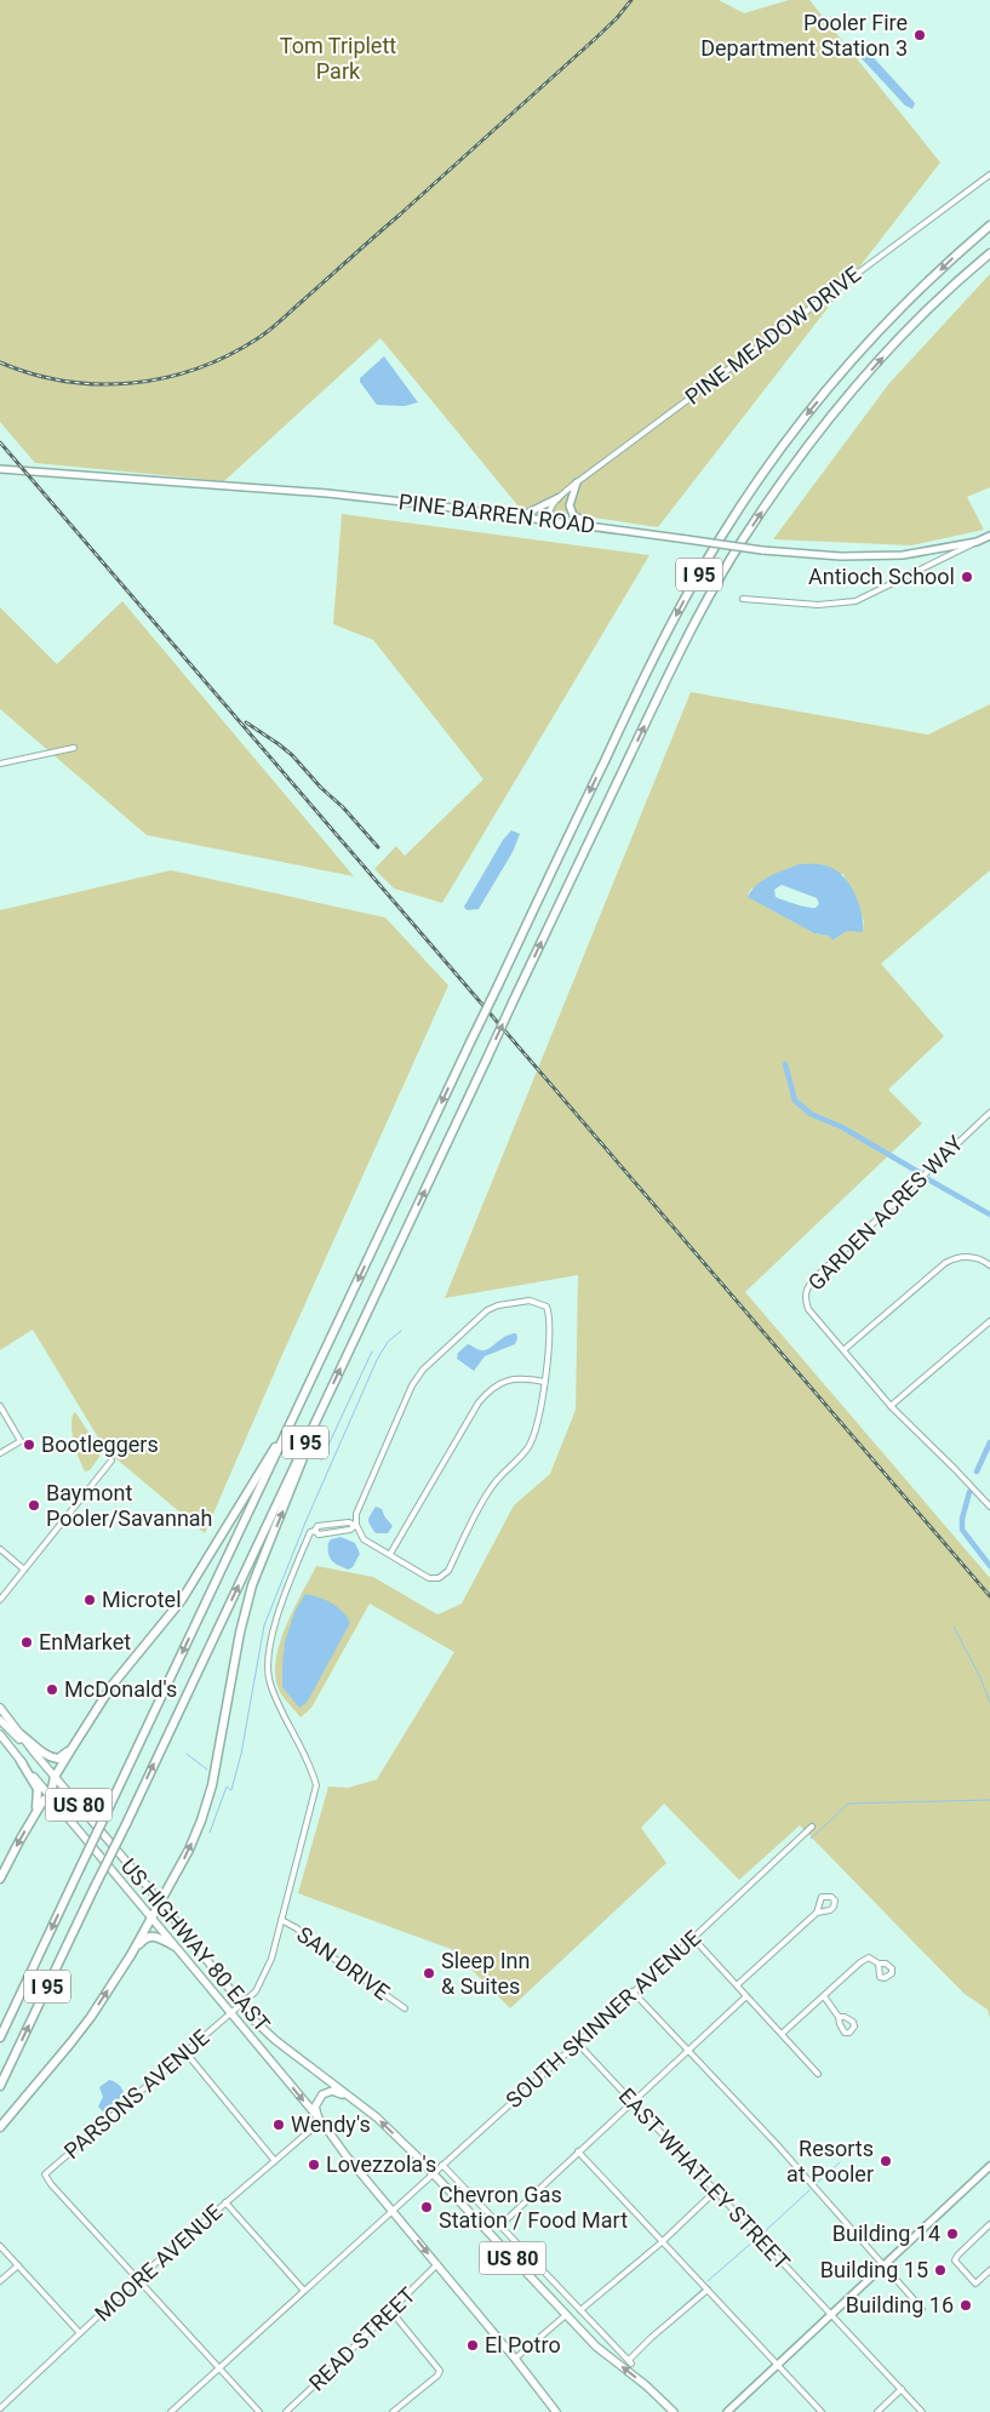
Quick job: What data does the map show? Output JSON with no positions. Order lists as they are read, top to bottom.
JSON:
{
  "streets": {
    "highway": ["I 95"],
    "main road": ["PINE BARREN ROAD", "US 80", "US HIGHWAY 80 EAST"],
    "street": [
      "PINE MEADOW DRIVE",
      "GARDEN ACRES WAY",
      "SAN DRIVE",
      "SOUTH SKINNER AVENUE",
      "PARSONS AVENUE",
      "EAST WHATLEY STREET",
      "MOORE AVENUE",
      "READ STREET"
    ]
  },
  "crossings": [
    ["US HIGHWAY 80 EAST", "SOUTH SKINNER AVENUE"],
    ["US HIGHWAY 80 EAST", "PARSONS AVENUE"],
    ["US HIGHWAY 80 EAST", "MOORE AVENUE"],
    ["US HIGHWAY 80 EAST", "READ STREET"],
    ["SAN DRIVE", "PARSONS AVENUE"],
    ["SOUTH SKINNER AVENUE", "EAST WHATLEY STREET"],
    ["PARSONS AVENUE", "MOORE AVENUE"]
  ],
  "parks": ["Tom Triplett Park"],
  "places": [
    "Pooler Fire Department Station 3",
    "Antioch School",
    "Bootleggers",
    "Baymont Pooler/Savannah",
    "Microtel",
    "EnMarket",
    "McDonald's",
    "Sleep Inn & Suites",
    "Wendy's",
    "Resorts at Pooler",
    "Lovezzola's",
    "Chevron Gas Station / Food Mart",
    "Building 14",
    "Building 15",
    "Building 16",
    "El Potro"
  ]
}
